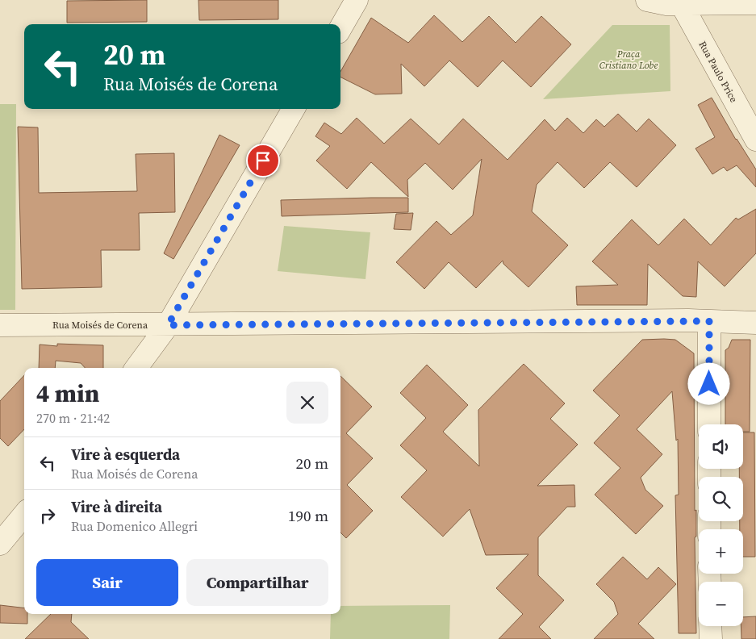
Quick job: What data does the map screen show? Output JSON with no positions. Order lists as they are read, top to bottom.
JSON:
{
  "streets": {
    "street": ["Rua Paulo Price", "Rua Moisés de Corena"]
  },
  "parks": ["Praça Cristiano Lobe"],
  "page": {
    "turn": ["20 m", "Rua Moisés de Corena"],
    "heading": ["4 min", "270 m · 21:42"],
    "map_buttons": ["+", "−"],
    "list": [
      {
        "name": "Vire à esquerda",
        "note": "Rua Moisés de Corena",
        "value": "20 m"
      },
      {
        "name": "Vire à direita",
        "note": "Rua Domenico Allegri",
        "value": "190 m"
      }
    ],
    "buttons": ["Sair", "Compartilhar"]
  }
}
